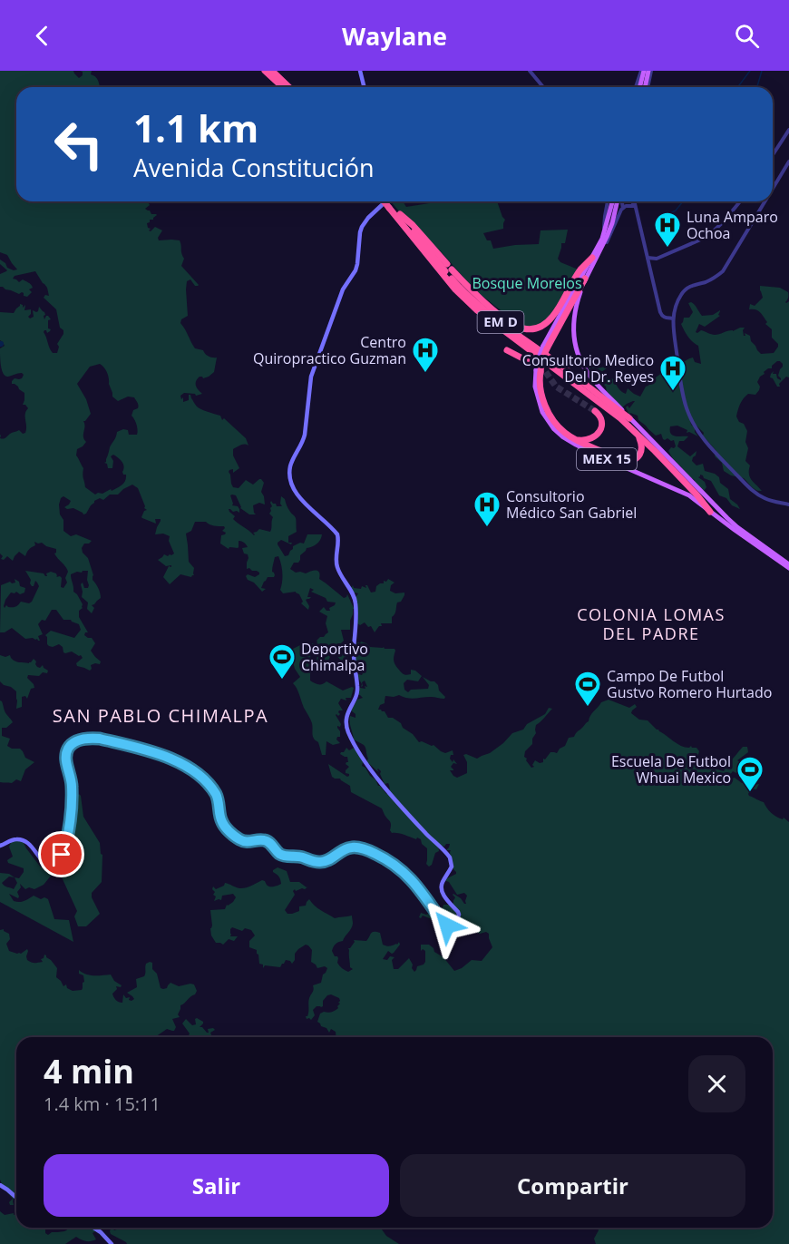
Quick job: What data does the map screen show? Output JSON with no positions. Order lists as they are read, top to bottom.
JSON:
{
  "streets": {
    "highway": ["EM D"],
    "main road": ["MEX 15"]
  },
  "crossings": [
    ["EM D", "MEX 15"]
  ],
  "districts": ["COLONIA LOMAS DEL PADRE", "SAN PABLO CHIMALPA"],
  "parks": ["Bosque Morelos"],
  "places": {
    "hospital": [
      "Luna Amparo Ochoa",
      "Centro Quiropractico Guzman",
      "Consultorio Medico Del Dr. Reyes",
      "Consultorio Médico San Gabriel"
    ],
    "sports": ["Deportivo Chimalpa", "Campo De Futbol Gustvo Romero Hurtado", "Escuela De Futbol Whuai Mexico"]
  },
  "page": {
    "header": "Waylane",
    "turn": ["1.1 km", "Avenida Constitución"],
    "heading": ["4 min", "1.4 km · 15:11"],
    "buttons": ["Salir", "Compartir"]
  }
}
